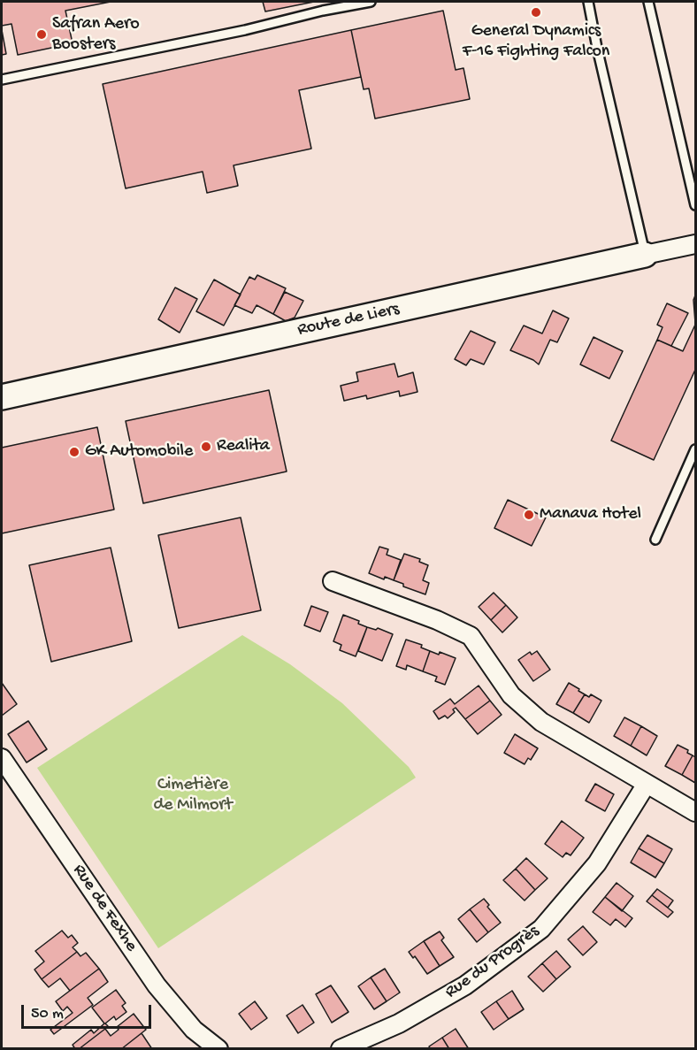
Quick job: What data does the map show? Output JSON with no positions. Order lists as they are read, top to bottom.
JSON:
{
  "streets": {
    "street": ["Route de Liers", "Rue de Fexhe", "Rue du Progrès"]
  },
  "parks": ["Cimetière de Milmort"],
  "places": [
    "General Dynamics F-16 Fighting Falcon",
    "Safran Aero Boosters",
    "Realita",
    "GK Automobile",
    "Manava Hotel"
  ],
  "scale_bar": "50 m"
}
